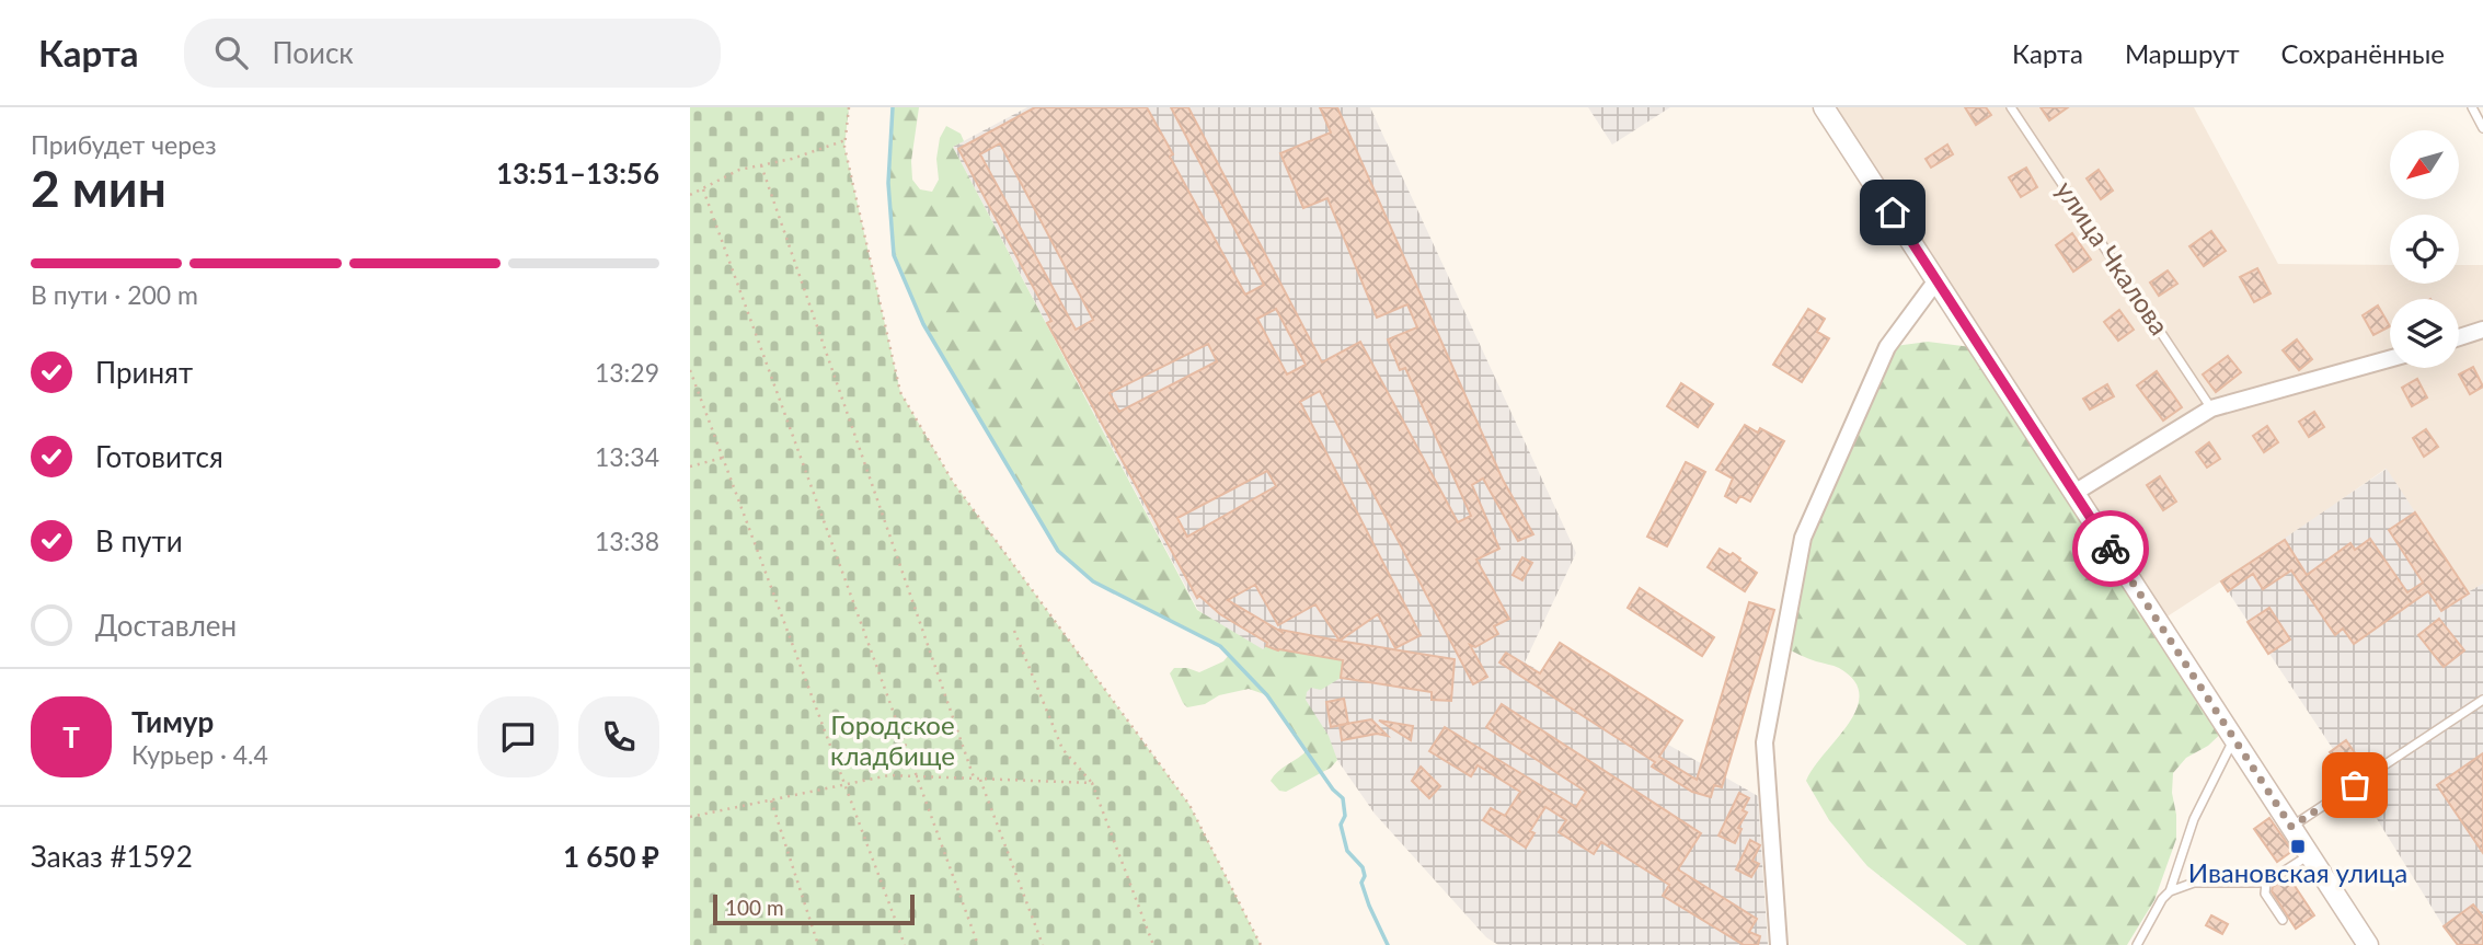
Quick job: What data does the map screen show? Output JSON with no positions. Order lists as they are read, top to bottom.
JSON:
{
  "streets": {
    "lane": ["улица Чкалова"]
  },
  "parks": ["Городское кладбище"],
  "places": {
    "transit": ["Ивановская улица"]
  },
  "scale_bar": "100 m",
  "north": "bottom left",
  "page": {
    "header": "Карта",
    "search": "Поиск",
    "nav": ["Карта", "Маршрут", "Сохранённые"],
    "heading": ["2 мин", "Прибудет через", "13:51–13:56"],
    "panel": [
      "Тимур",
      "Курьер · 4.4",
      "Заказ #1592",
      "1 650 ₽"
    ],
    "bar": "В пути · 200 m",
    "list": [
      ["Принят", "13:29"],
      ["Готовится", "13:34"],
      ["В пути", "13:38"],
      "Доставлен"
    ],
    "round": "Т",
    "scale": "100 m"
  }
}
